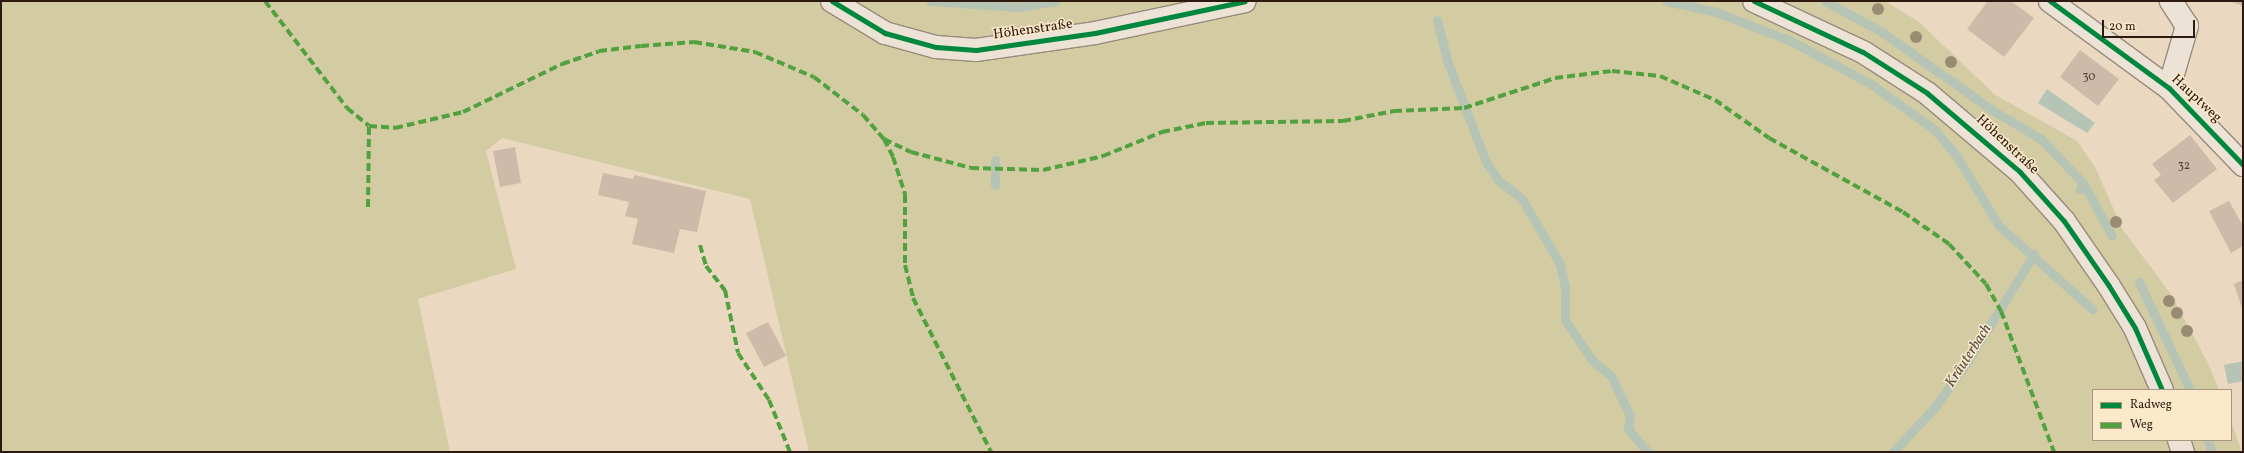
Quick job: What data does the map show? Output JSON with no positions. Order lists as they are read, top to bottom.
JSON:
{
  "streets": {
    "street": ["Höhenstraße", "Hauptweg"]
  },
  "water": ["Kräuterbach"],
  "house_numbers": ["30", "32"],
  "legend": ["Radweg", "Weg"],
  "scale_bar": "20 m"
}
